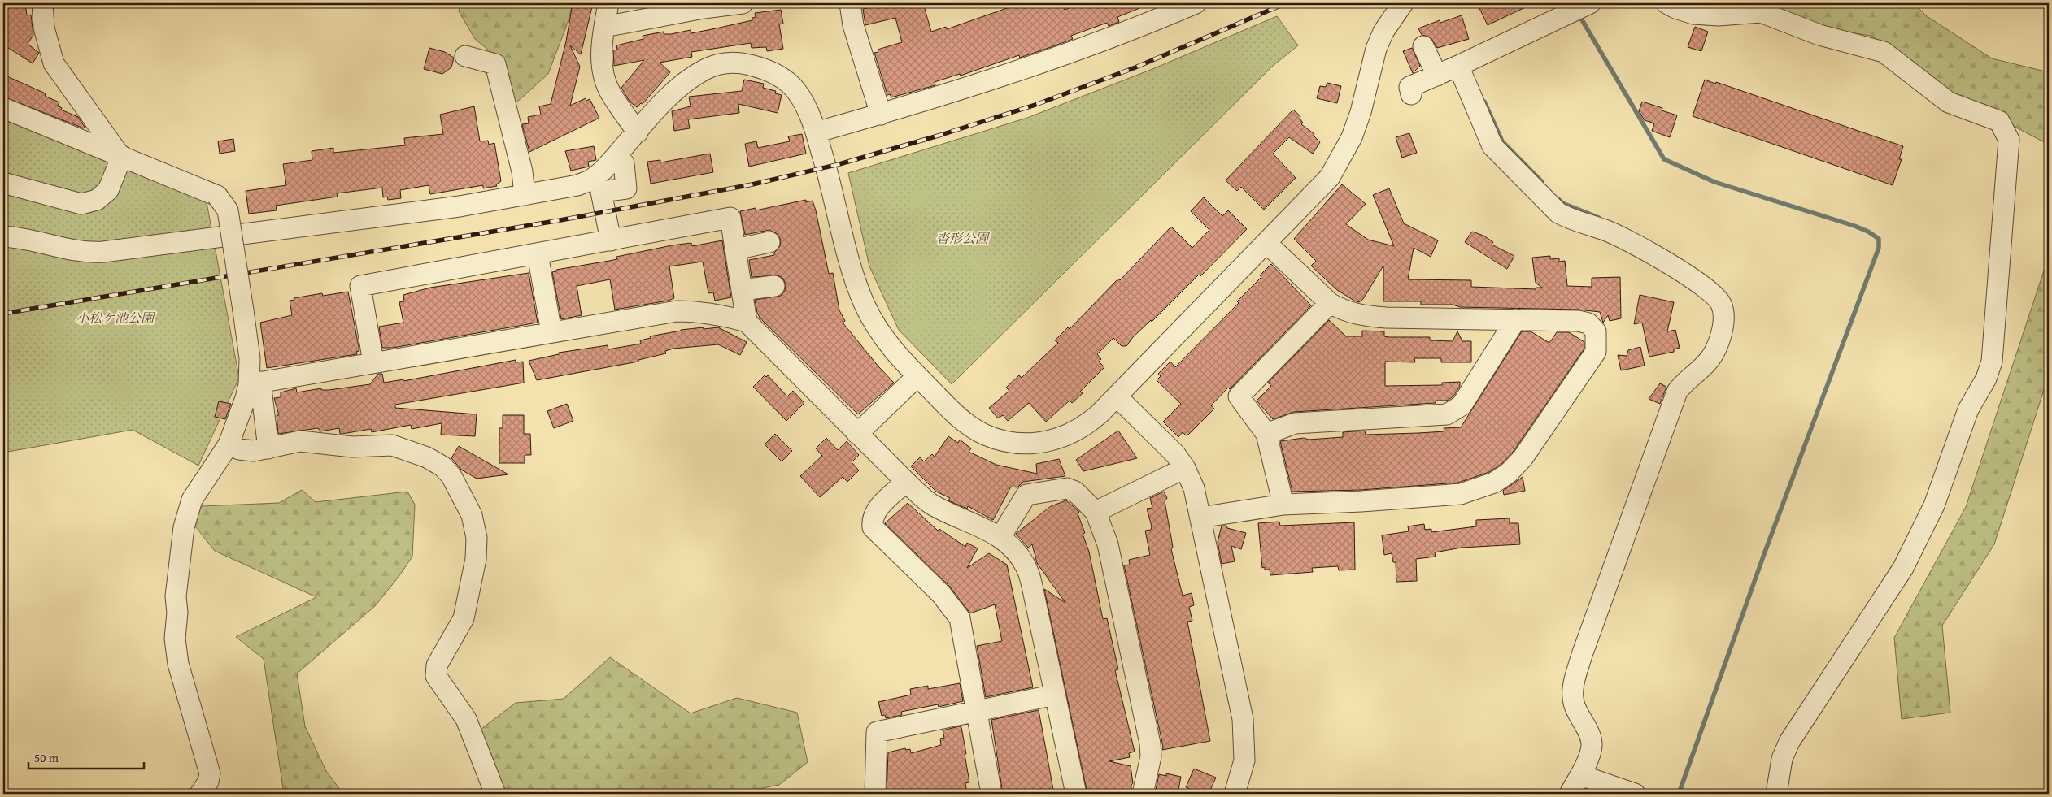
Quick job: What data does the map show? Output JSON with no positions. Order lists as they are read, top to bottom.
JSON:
{
  "parks": ["沓形公園", "小松ケ池公園"],
  "scale_bar": "50 m"
}
